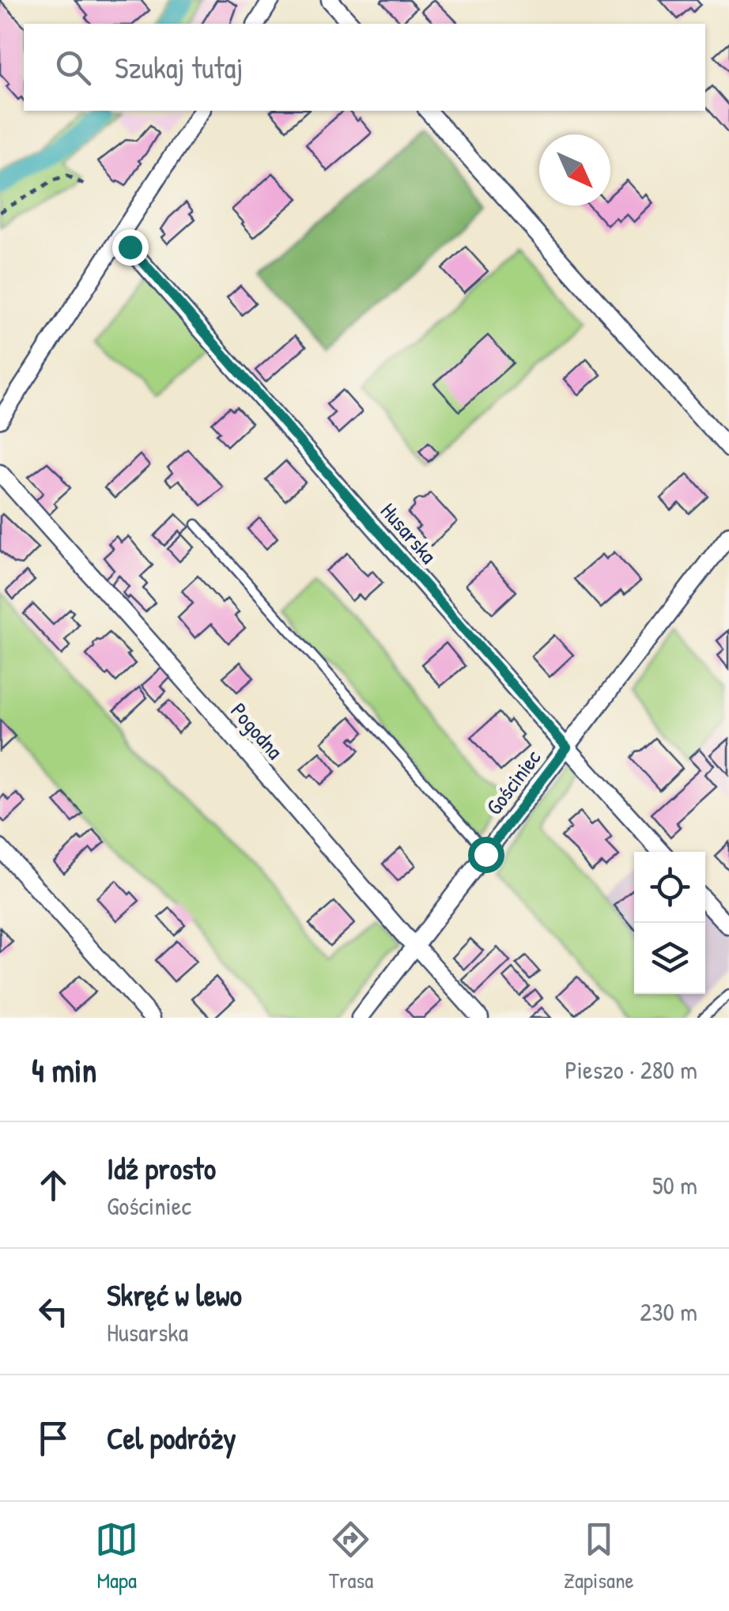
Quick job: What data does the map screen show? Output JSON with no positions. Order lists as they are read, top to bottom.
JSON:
{
  "streets": {
    "street": ["Husarska", "Pogodna", "Gościniec"]
  },
  "crossings": [
    ["Husarska", "Gościniec"],
    ["Pogodna", "Gościniec"]
  ],
  "north": "bottom right",
  "page": {
    "search": "Szukaj tutaj",
    "heading": ["4 min", "Pieszo · 280 m"],
    "list": [
      ["Idź prosto", "Gościniec", "50 m"],
      ["Skręć w lewo", "Husarska", "230 m"],
      "Cel podróży"
    ],
    "nav": ["Mapa", "Trasa", "Zapisane"]
  }
}
